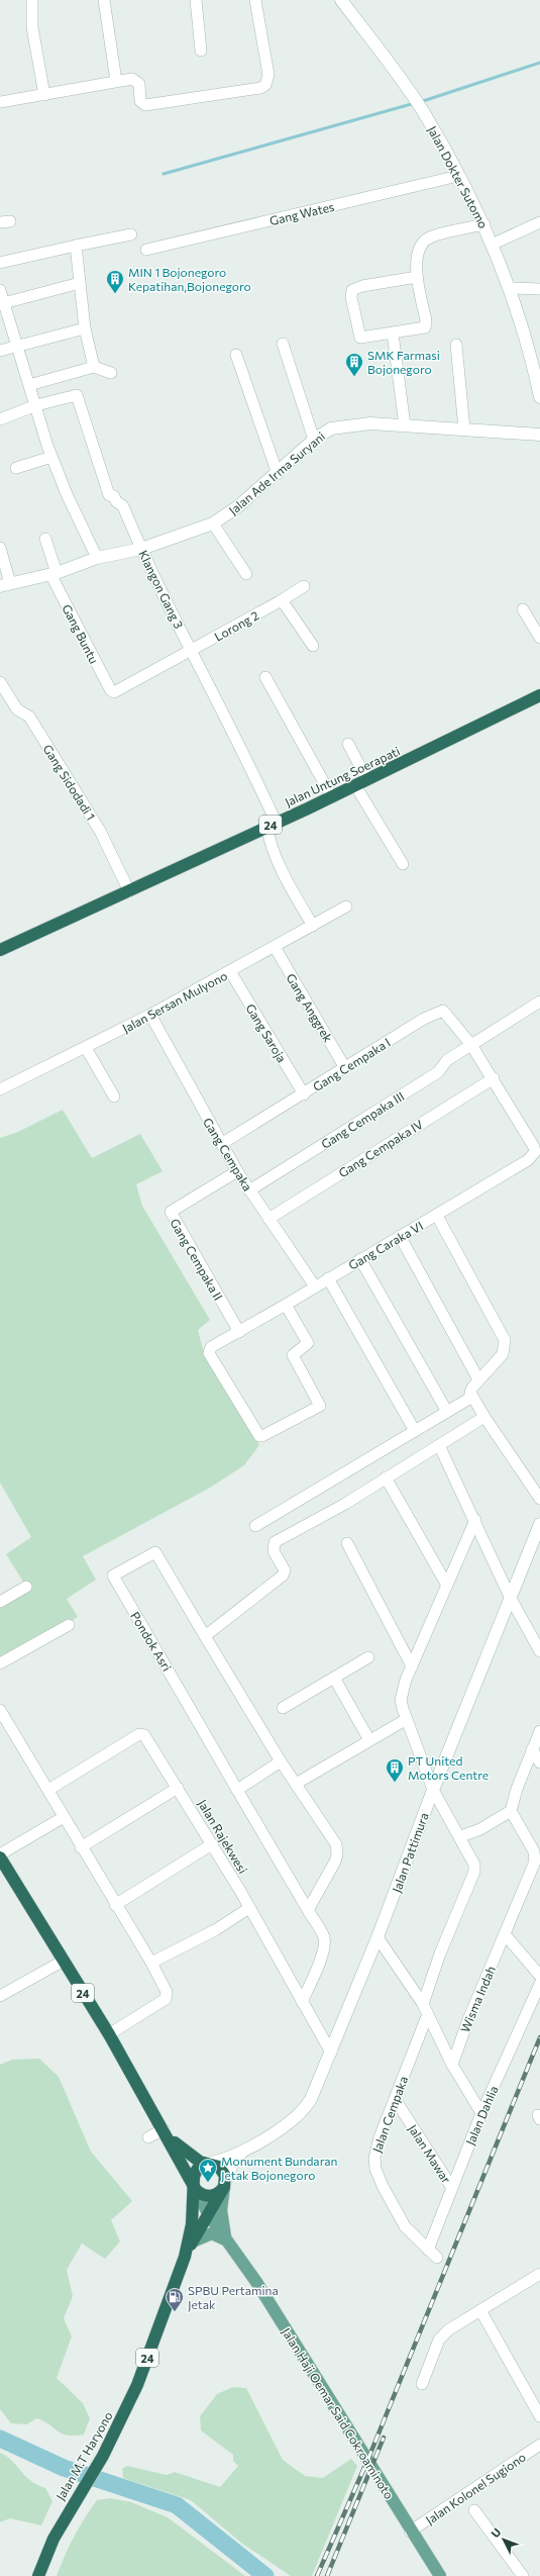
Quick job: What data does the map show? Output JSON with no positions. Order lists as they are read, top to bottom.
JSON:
{
  "streets": {
    "highway": ["Jalan Untung Soerapati", "24", "Jalan M.T Haryono"],
    "main road": ["Jalan Haji Oemar Said Cokroaminoto"],
    "street": [
      "Jalan Dokter Sutomo",
      "Gang Wates",
      "Jalan Ade Irma Suryani",
      "Klangon Gang 3",
      "Lorong 2",
      "Gang Buntu",
      "Gang Sidodadi 1",
      "Jalan Sersan Mulyono",
      "Gang Anggrek",
      "Gang Saroja",
      "Gang Cempaka I",
      "Gang Cempaka III",
      "Gang Cempaka IV",
      "Gang Cempaka",
      "Gang Caraka VI",
      "Gang Cempaka II",
      "Pondok Asri",
      "Jalan Rajekwesi",
      "Jalan Pattimura",
      "Wisma Indah",
      "Jalan Cempaka",
      "Jalan Dahlia",
      "Jalan Mawar",
      "Jalan Kolonel Sugiono"
    ]
  },
  "crossings": [
    ["Jalan Dokter Sutomo", "Gang Wates"],
    ["Jalan Ade Irma Suryani", "Klangon Gang 3"],
    ["Jalan Ade Irma Suryani", "Gang Buntu"],
    ["Klangon Gang 3", "Lorong 2"],
    ["Klangon Gang 3", "Jalan Untung Soerapati"],
    ["Klangon Gang 3", "Jalan Sersan Mulyono"],
    ["Lorong 2", "Gang Buntu"],
    ["Jalan Untung Soerapati", "Gang Sidodadi 1"],
    ["24", "Jalan Pattimura"],
    ["24", "Jalan Haji Oemar Said Cokroaminoto"],
    ["24", "Jalan M.T Haryono"],
    ["Jalan Sersan Mulyono", "Gang Anggrek"],
    ["Jalan Sersan Mulyono", "Gang Saroja"],
    ["Jalan Sersan Mulyono", "Gang Cempaka"],
    ["Gang Anggrek", "Gang Cempaka I"],
    ["Gang Saroja", "Gang Cempaka I"],
    ["Gang Cempaka I", "Gang Cempaka III"],
    ["Gang Cempaka I", "Gang Cempaka"],
    ["Gang Cempaka I", "Gang Caraka VI"],
    ["Gang Cempaka III", "Gang Cempaka"],
    ["Gang Cempaka III", "Gang Caraka VI"],
    ["Gang Cempaka IV", "Gang Cempaka"],
    ["Gang Cempaka IV", "Gang Caraka VI"],
    ["Gang Cempaka", "Gang Caraka VI"],
    ["Gang Cempaka", "Gang Cempaka II"],
    ["Gang Caraka VI", "Gang Cempaka II"],
    ["Jalan Rajekwesi", "Jalan Pattimura"],
    ["Jalan Pattimura", "Jalan Haji Oemar Said Cokroaminoto"],
    ["Jalan Cempaka", "Jalan Dahlia"],
    ["Jalan Cempaka", "Jalan Mawar"],
    ["Jalan Dahlia", "Jalan Mawar"],
    ["Jalan Haji Oemar Said Cokroaminoto", "Jalan Kolonel Sugiono"]
  ],
  "places": {
    "building": ["MIN 1 Bojonegoro Kepatihan,Bojonegoro", "SMK Farmasi Bojonegoro", "PT United Motors Centre"],
    "place": ["Monument Bundaran Jetak Bojonegoro"],
    "fuel station": ["SPBU Pertamina Jetak"]
  },
  "north": "top left"
}
